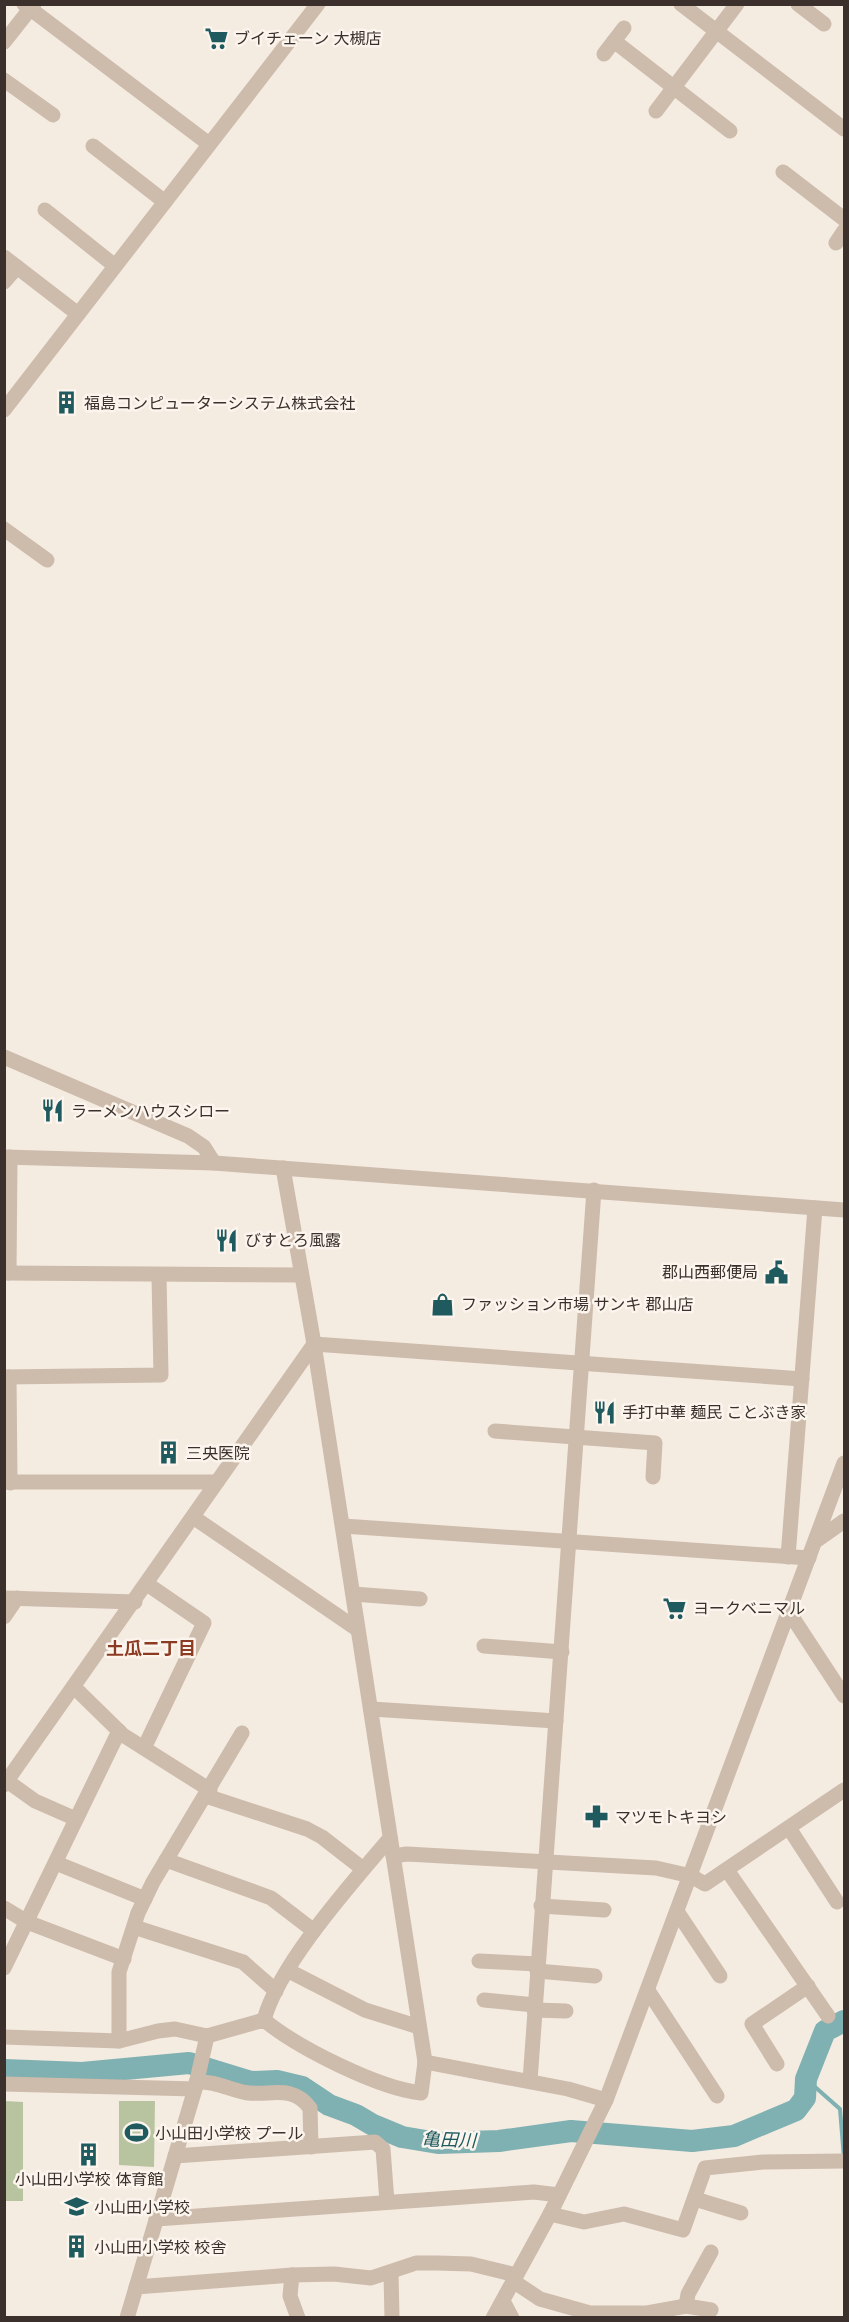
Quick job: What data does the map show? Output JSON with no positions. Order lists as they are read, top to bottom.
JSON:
{
  "districts": ["土瓜二丁目"],
  "water": ["亀田川"],
  "places": {
    "supermarket": ["ブイチェーン 大槻店", "ヨークベニマル"],
    "building": [
      "福島コンピューターシステム株式会社",
      "三央医院",
      "小山田小学校 体育館",
      "小山田小学校 校舎"
    ],
    "restaurant": ["ラーメンハウスシロー", "びすとろ風露", "手打中華 麺民 ことぶき家"],
    "public building": ["郡山西郵便局"],
    "shop": ["ファッション市場 サンキ 郡山店"],
    "pharmacy": ["マツモトキヨシ"],
    "sports": ["小山田小学校 プール"],
    "school or university": ["小山田小学校"]
  }
}
